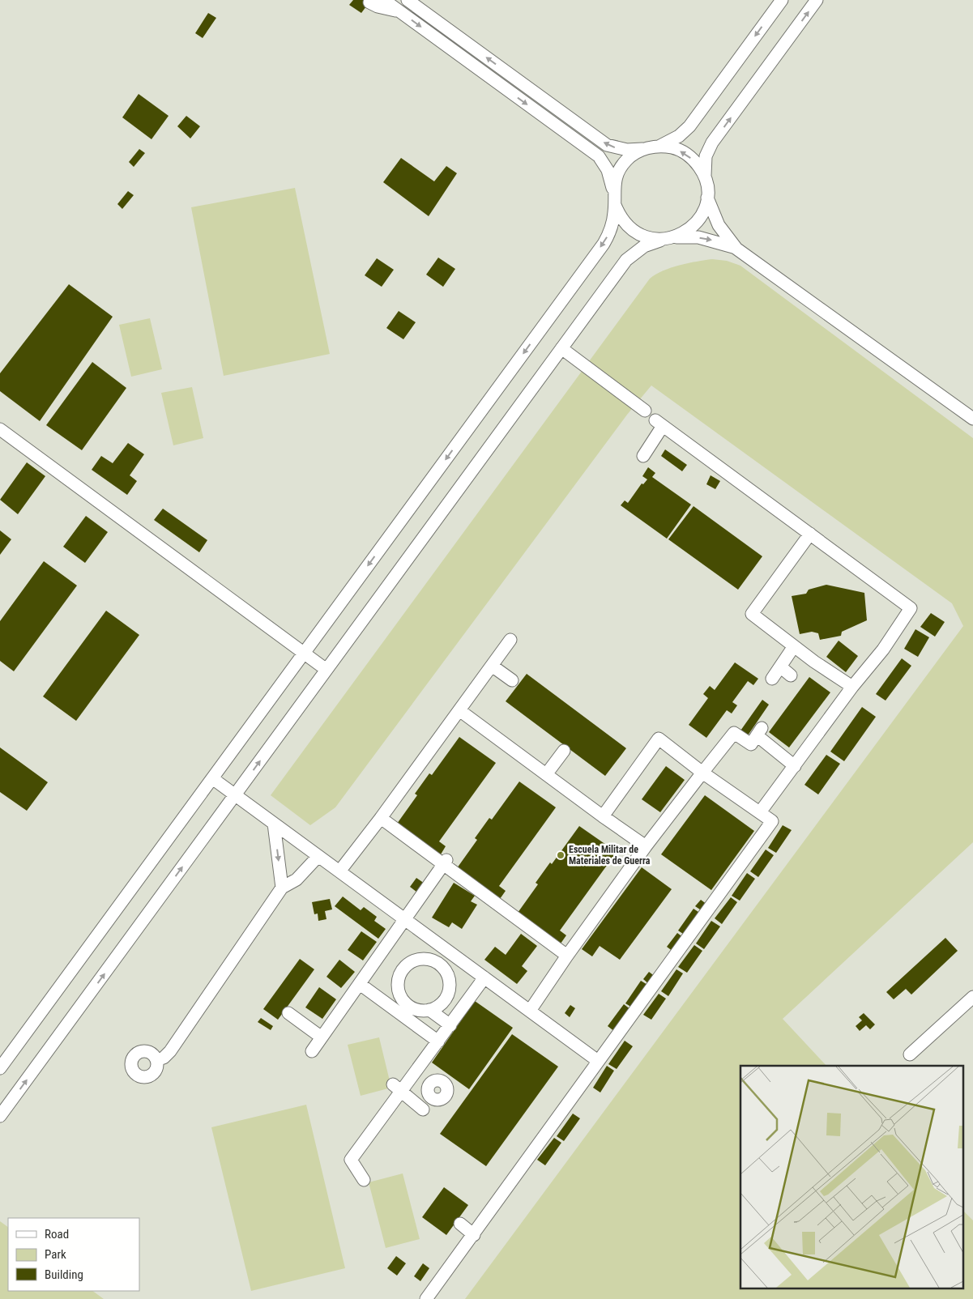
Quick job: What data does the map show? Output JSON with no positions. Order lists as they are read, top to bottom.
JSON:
{
  "places": ["Escuela Militar de Materiales de Guerra"],
  "legend": ["Road", "Park", "Building"]
}
